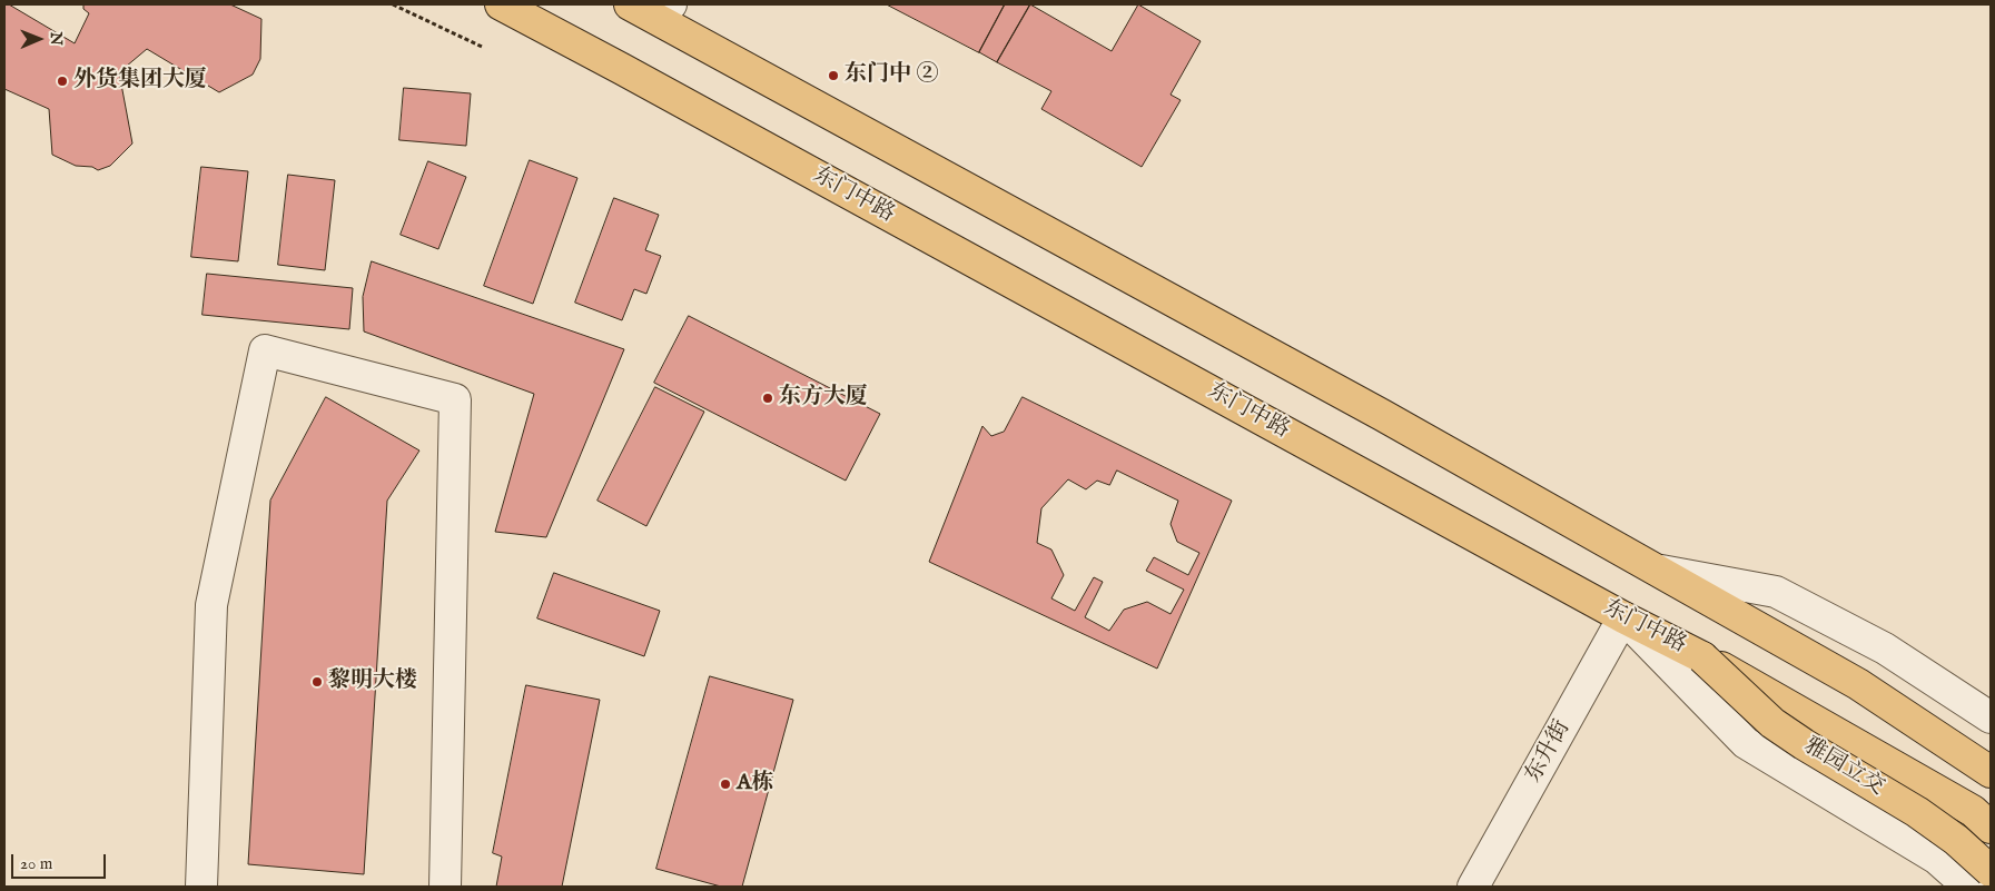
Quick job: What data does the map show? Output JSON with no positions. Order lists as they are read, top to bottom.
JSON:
{
  "streets": {
    "main road": ["东门中路", "雅园立交"],
    "street": ["东升街"]
  },
  "crossings": [
    ["东门中路", "东升街"],
    ["东门中路", "雅园立交"]
  ],
  "places": [
    "东门中 ②",
    "外货集团大厦",
    "东方大厦",
    "黎明大楼",
    "A栋"
  ],
  "scale_bar": "20 m",
  "north": "right"
}
